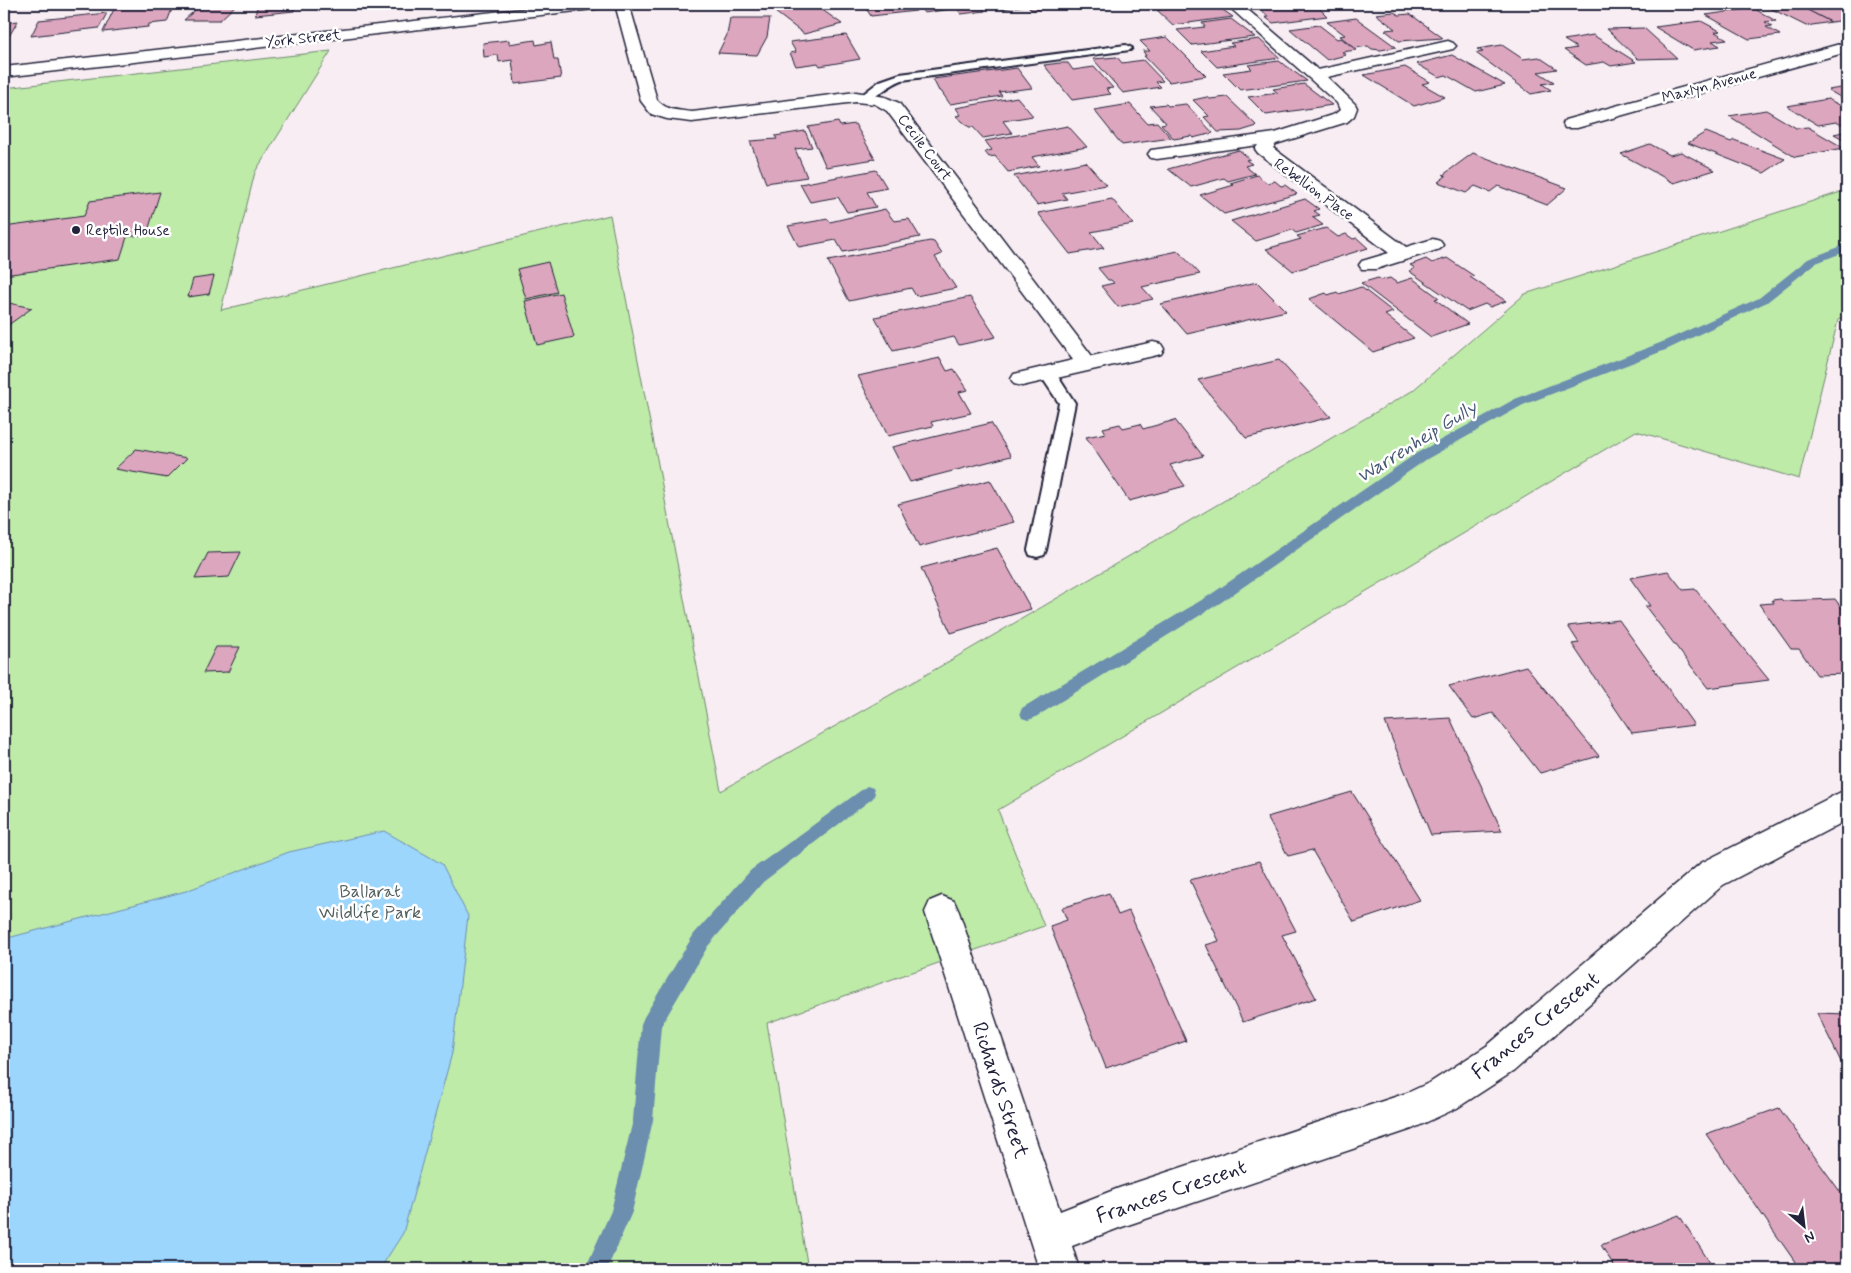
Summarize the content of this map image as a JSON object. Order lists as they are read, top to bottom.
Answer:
{
  "streets": {
    "street": [
      "York Street",
      "Maxlyn Avenue",
      "Cecile Court",
      "Rebellion Place",
      "Frances Crescent",
      "Richards Street"
    ]
  },
  "crossings": [
    ["Frances Crescent", "Richards Street"]
  ],
  "water": ["Warrenheip Gully"],
  "parks": ["Ballarat Wildlife Park"],
  "places": ["Reptile House"],
  "north": "bottom right"
}
